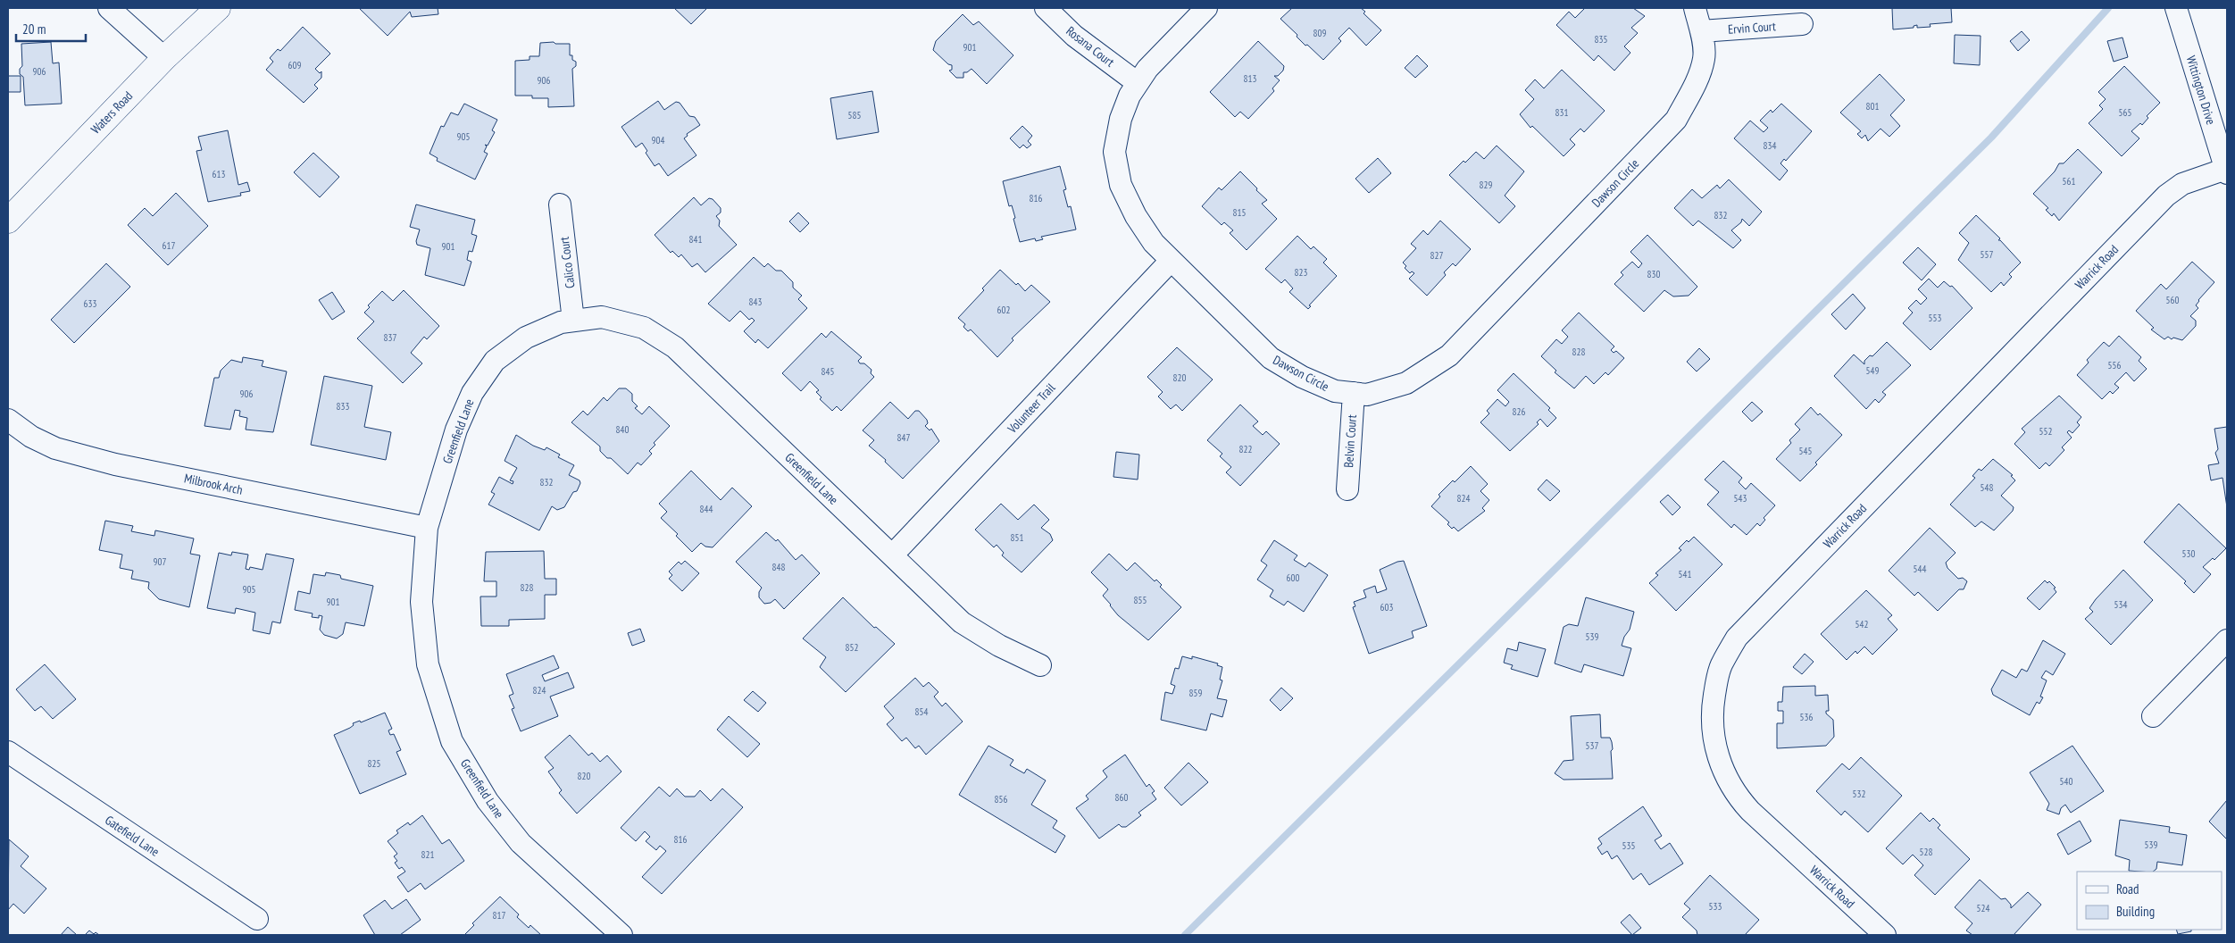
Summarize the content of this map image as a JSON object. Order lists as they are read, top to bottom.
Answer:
{
  "streets": {
    "street": [
      "Ervin Court",
      "Rosana Court",
      "Wittington Drive",
      "Waters Road",
      "Dawson Circle",
      "Calico Court",
      "Warrick Road",
      "Volunteer Trail",
      "Greenfield Lane",
      "Belvin Court",
      "Milbrook Arch",
      "Gatefield Lane"
    ]
  },
  "crossings": [
    ["Ervin Court", "Dawson Circle"],
    ["Rosana Court", "Dawson Circle"],
    ["Wittington Drive", "Warrick Road"],
    ["Dawson Circle", "Volunteer Trail"],
    ["Dawson Circle", "Belvin Court"],
    ["Calico Court", "Greenfield Lane"],
    ["Volunteer Trail", "Greenfield Lane"],
    ["Greenfield Lane", "Milbrook Arch"]
  ],
  "house_numbers": [
    "809",
    "835",
    "901",
    "609",
    "906",
    "813",
    "906",
    "801",
    "831",
    "565",
    "585",
    "905",
    "904",
    "834",
    "613",
    "561",
    "829",
    "816",
    "815",
    "832",
    "841",
    "617",
    "901",
    "557",
    "827",
    "823",
    "830",
    "560",
    "843",
    "633",
    "602",
    "553",
    "837",
    "828",
    "556",
    "549",
    "845",
    "820",
    "906",
    "833",
    "826",
    "840",
    "552",
    "847",
    "822",
    "545",
    "832",
    "548",
    "824",
    "543",
    "844",
    "851",
    "530",
    "907",
    "848",
    "544",
    "541",
    "600",
    "828",
    "905",
    "855",
    "901",
    "534",
    "603",
    "542",
    "539",
    "852",
    "824",
    "859",
    "854",
    "536",
    "537",
    "825",
    "820",
    "540",
    "532",
    "860",
    "856",
    "816",
    "539",
    "535",
    "528",
    "821",
    "533",
    "524",
    "817"
  ],
  "legend": ["Road", "Building"],
  "scale_bar": "20 m"
}
